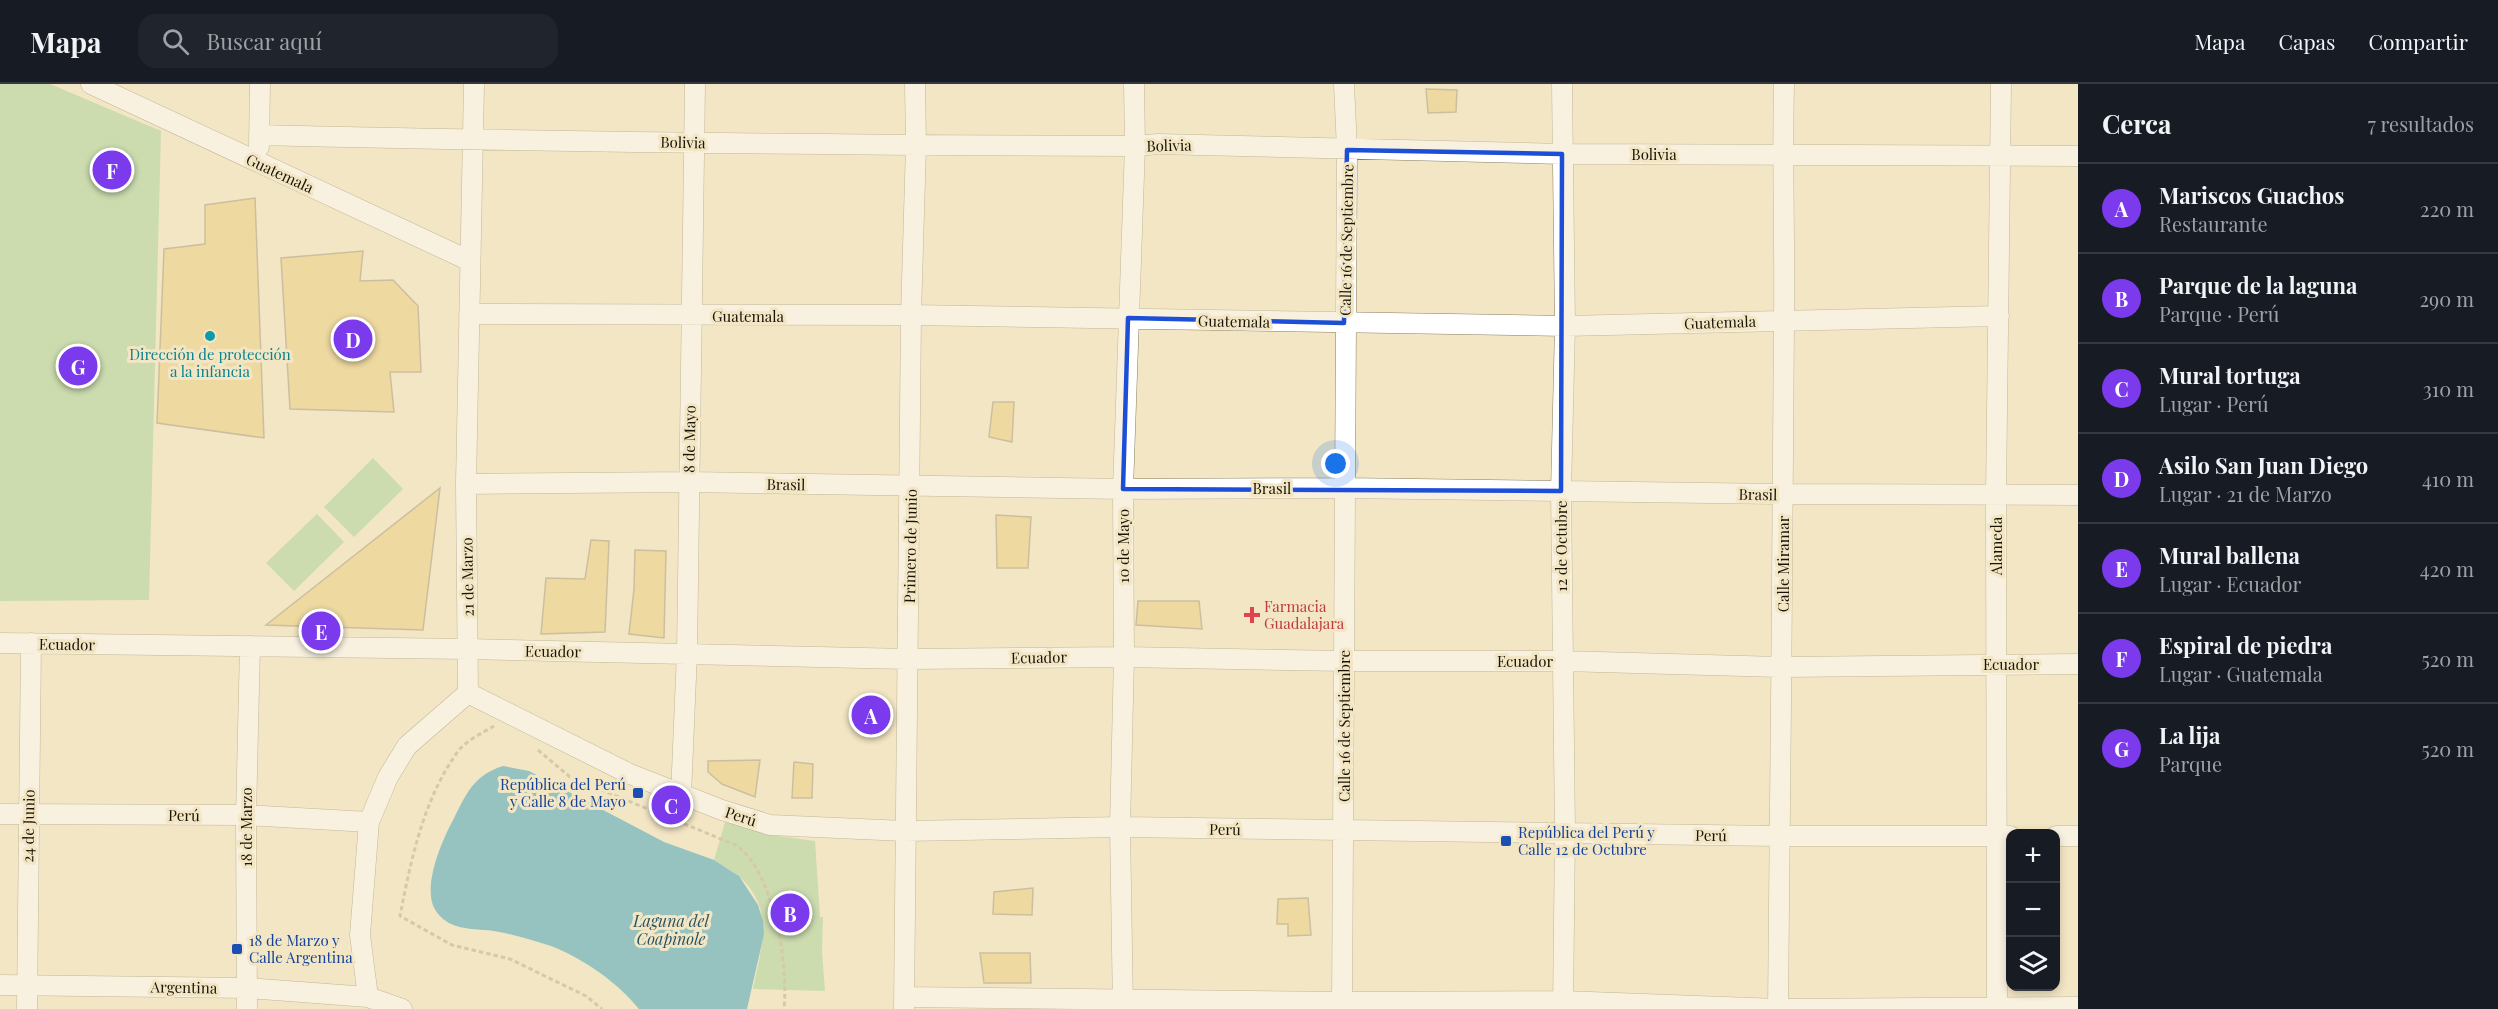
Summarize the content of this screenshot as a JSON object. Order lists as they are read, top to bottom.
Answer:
{
  "streets": {
    "street": [
      "Bolivia",
      "Guatemala",
      "Calle 16 de Septiembre",
      "8 de Mayo",
      "Brasil",
      "Primero de Junio",
      "10 de Mayo",
      "12 de Octubre",
      "Alameda",
      "Calle Miramar",
      "21 de Marzo",
      "Ecuador",
      "Perú",
      "24 de Junio",
      "18 de Marzo",
      "Argentina"
    ]
  },
  "crossings": [
    ["Bolivia", "Calle 16 de Septiembre"],
    ["Bolivia", "8 de Mayo"],
    ["Bolivia", "Primero de Junio"],
    ["Bolivia", "10 de Mayo"],
    ["Bolivia", "12 de Octubre"],
    ["Bolivia", "Alameda"],
    ["Bolivia", "Calle Miramar"],
    ["Bolivia", "21 de Marzo"],
    ["Guatemala", "Calle 16 de Septiembre"],
    ["Guatemala", "8 de Mayo"],
    ["Guatemala", "Primero de Junio"],
    ["Guatemala", "10 de Mayo"],
    ["Guatemala", "12 de Octubre"],
    ["Guatemala", "Alameda"],
    ["Guatemala", "Calle Miramar"],
    ["Guatemala", "21 de Marzo"],
    ["Calle 16 de Septiembre", "Brasil"],
    ["Calle 16 de Septiembre", "Ecuador"],
    ["Calle 16 de Septiembre", "Perú"],
    ["8 de Mayo", "Brasil"],
    ["8 de Mayo", "Ecuador"],
    ["8 de Mayo", "Perú"],
    ["Brasil", "Primero de Junio"],
    ["Brasil", "10 de Mayo"],
    ["Brasil", "12 de Octubre"],
    ["Brasil", "Alameda"],
    ["Brasil", "Calle Miramar"],
    ["Brasil", "21 de Marzo"],
    ["Primero de Junio", "Ecuador"],
    ["Primero de Junio", "Perú"],
    ["10 de Mayo", "Ecuador"],
    ["10 de Mayo", "Perú"],
    ["12 de Octubre", "Ecuador"],
    ["12 de Octubre", "Perú"],
    ["Alameda", "Ecuador"],
    ["Alameda", "Perú"],
    ["Calle Miramar", "Ecuador"],
    ["Calle Miramar", "Perú"],
    ["21 de Marzo", "Ecuador"],
    ["21 de Marzo", "Perú"],
    ["Ecuador", "24 de Junio"],
    ["Ecuador", "18 de Marzo"],
    ["Perú", "24 de Junio"],
    ["Perú", "18 de Marzo"],
    ["24 de Junio", "Argentina"],
    ["18 de Marzo", "Argentina"]
  ],
  "water": ["Laguna del Coapinole"],
  "places": {
    "other": ["Dirección de protección a la infancia"],
    "health": ["Farmacia Guadalajara"],
    "transit": ["República del Perú y Calle 8 de Mayo", "República del Perú y Calle 12 de Octubre", "18 de Marzo y Calle Argentina"]
  },
  "page": {
    "header": "Mapa",
    "search": "Buscar aquí",
    "nav": ["Mapa", "Capas", "Compartir"],
    "heading": ["Cerca", "7 resultados"],
    "pins": [
      "F",
      "D",
      "G",
      "E",
      "A",
      "C",
      "B"
    ],
    "list": [
      {
        "mark": "A",
        "name": "Mariscos Guachos",
        "note": "Restaurante",
        "value": "220 m"
      },
      {
        "mark": "B",
        "name": "Parque de la laguna",
        "note": "Parque · Perú",
        "value": "290 m"
      },
      {
        "mark": "C",
        "name": "Mural tortuga",
        "note": "Lugar · Perú",
        "value": "310 m"
      },
      {
        "mark": "D",
        "name": "Asilo San Juan Diego",
        "note": "Lugar · 21 de Marzo",
        "value": "410 m"
      },
      {
        "mark": "E",
        "name": "Mural ballena",
        "note": "Lugar · Ecuador",
        "value": "420 m"
      },
      {
        "mark": "F",
        "name": "Espiral de piedra",
        "note": "Lugar · Guatemala",
        "value": "520 m"
      },
      {
        "mark": "G",
        "name": "La lija",
        "note": "Parque",
        "value": "520 m"
      }
    ],
    "map_buttons": ["+", "−"]
  }
}
